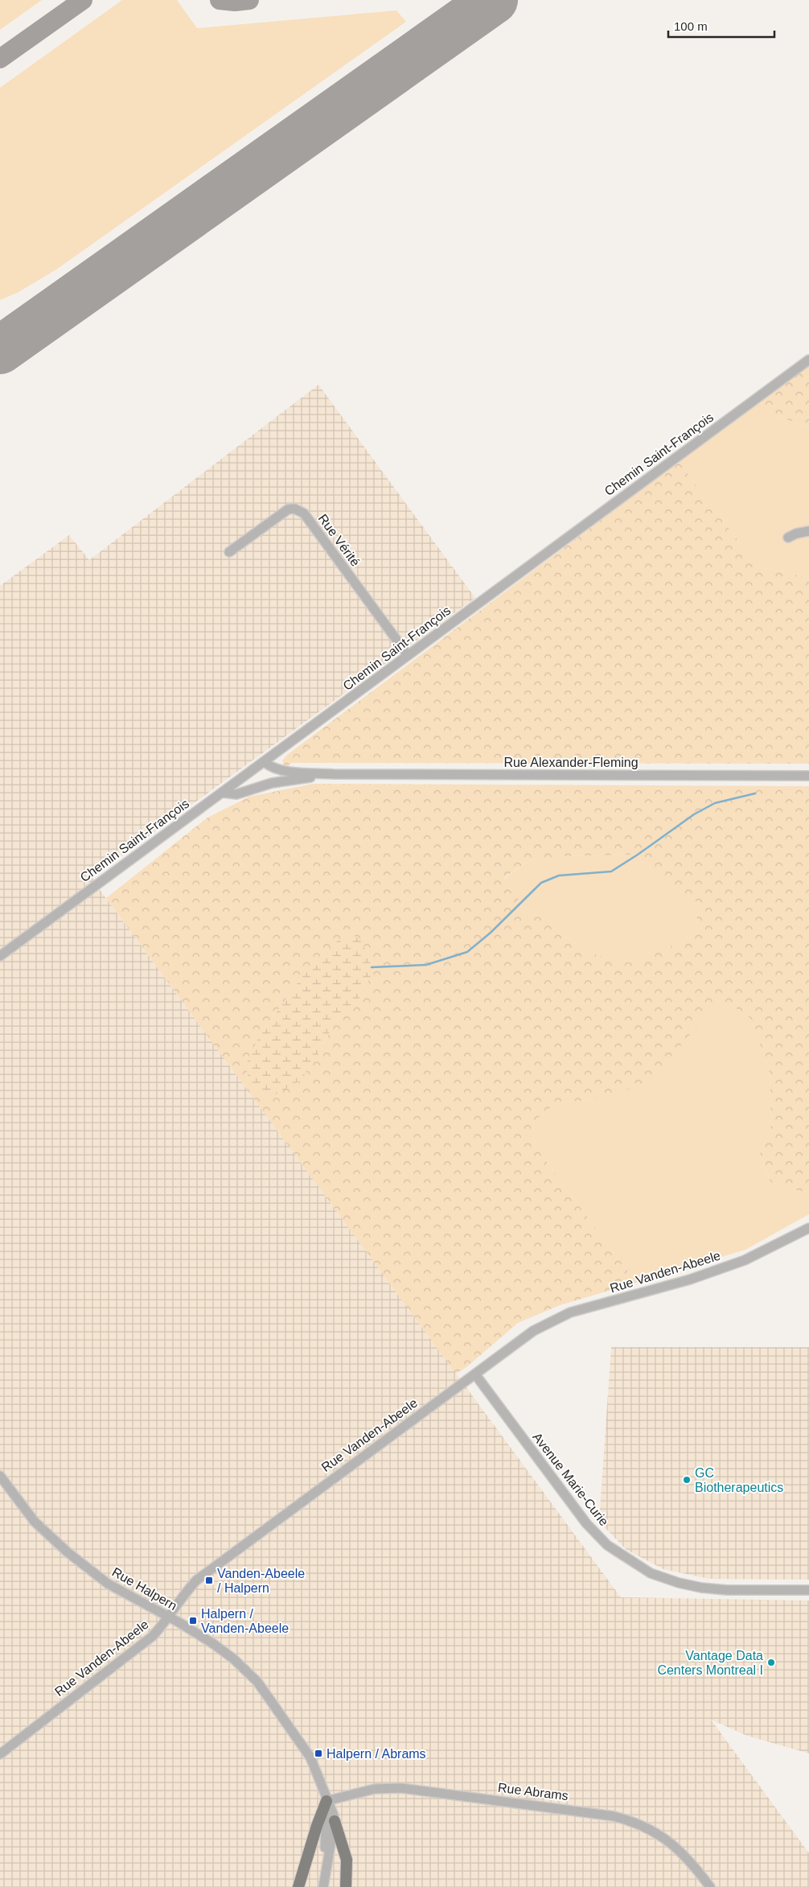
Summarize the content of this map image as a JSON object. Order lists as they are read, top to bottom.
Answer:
{
  "streets": {
    "street": [
      "Chemin Saint-François",
      "Rue Vérité",
      "Rue Alexander-Fleming",
      "Rue Vanden-Abeele",
      "Avenue Marie-Curie",
      "Rue Halpern",
      "Rue Abrams"
    ]
  },
  "crossings": [
    ["Chemin Saint-François", "Rue Vérité"],
    ["Chemin Saint-François", "Rue Alexander-Fleming"],
    ["Rue Vanden-Abeele", "Avenue Marie-Curie"],
    ["Rue Vanden-Abeele", "Rue Halpern"],
    ["Rue Halpern", "Rue Abrams"]
  ],
  "places": {
    "other": ["GC Biotherapeutics", "Vantage Data Centers Montreal I"],
    "transit": ["Vanden-Abeele / Halpern", "Halpern / Vanden-Abeele", "Halpern / Abrams"]
  },
  "scale_bar": "100 m"
}
